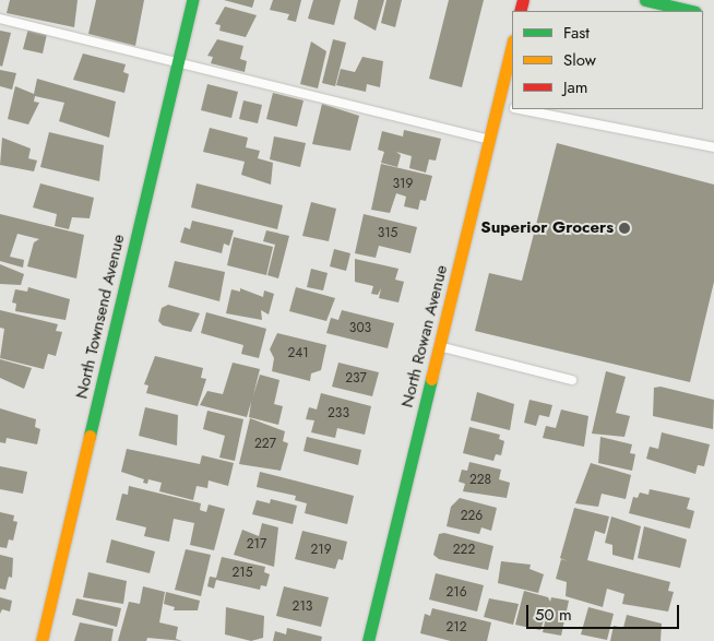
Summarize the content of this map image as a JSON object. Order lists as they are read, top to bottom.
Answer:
{
  "streets": {
    "street": ["North Townsend Avenue", "North Rowan Avenue"]
  },
  "places": ["Superior Grocers"],
  "house_numbers": [
    "319",
    "315",
    "303",
    "241",
    "237",
    "233",
    "227",
    "228",
    "226",
    "217",
    "219",
    "222",
    "215",
    "216",
    "213",
    "212"
  ],
  "legend": ["Fast", "Slow", "Jam"],
  "scale_bar": "50 m"
}
